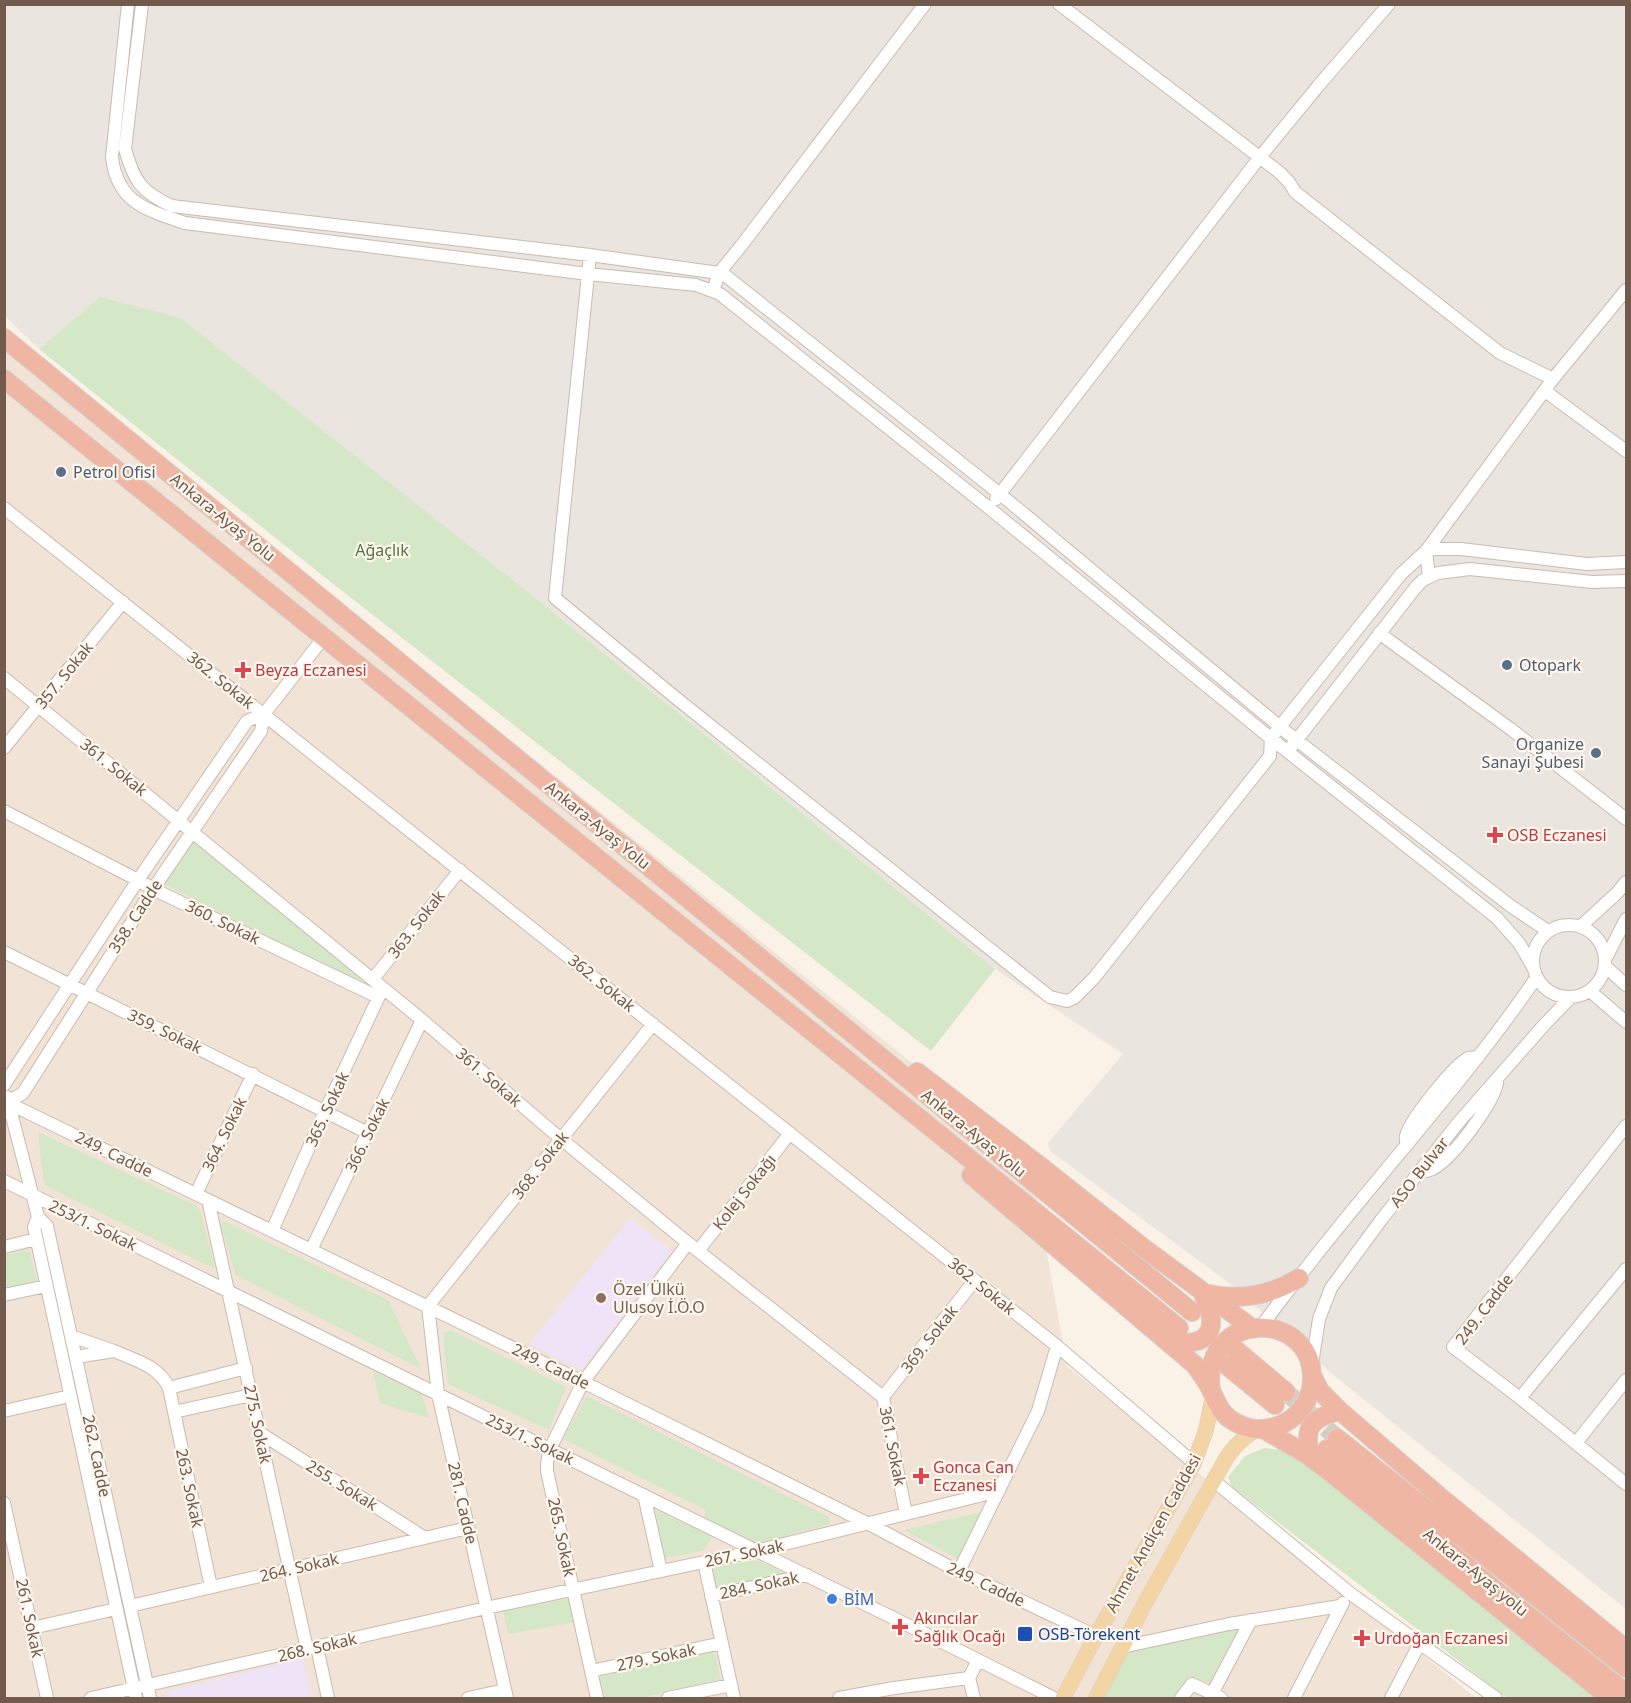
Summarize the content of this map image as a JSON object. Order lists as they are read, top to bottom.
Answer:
{
  "streets": {
    "highway": ["Ankara-Ayaş Yolu", "Ankara-Ayaş yolu"],
    "main road": ["Ahmet Andiçen Caddesi"],
    "street": [
      "357. Sokak",
      "362. Sokak",
      "361. Sokak",
      "358. Cadde",
      "360. Sokak",
      "363. Sokak",
      "359. Sokak",
      "365. Sokak",
      "364. Sokak",
      "366. Sokak",
      "249. Cadde",
      "368. Sokak",
      "ASO Bulvar",
      "Kolej Sokağı",
      "253/1. Sokak",
      "369. Sokak",
      "275. Sokak",
      "262. Cadde",
      "255. Sokak",
      "263. Sokak",
      "281. Cadde",
      "265. Sokak",
      "267. Sokak",
      "264. Sokak",
      "284. Sokak",
      "261. Sokak",
      "268. Sokak",
      "279. Sokak"
    ]
  },
  "crossings": [
    ["Ankara-Ayaş Yolu", "358. Cadde"],
    ["Ankara-Ayaş Yolu", "ASO Bulvar"],
    ["Ankara-Ayaş Yolu", "Ahmet Andiçen Caddesi"],
    ["357. Sokak", "362. Sokak"],
    ["357. Sokak", "361. Sokak"],
    ["362. Sokak", "358. Cadde"],
    ["362. Sokak", "363. Sokak"],
    ["362. Sokak", "368. Sokak"],
    ["362. Sokak", "Kolej Sokağı"],
    ["362. Sokak", "369. Sokak"],
    ["362. Sokak", "Ahmet Andiçen Caddesi"],
    ["361. Sokak", "358. Cadde"],
    ["361. Sokak", "360. Sokak"],
    ["361. Sokak", "363. Sokak"],
    ["361. Sokak", "365. Sokak"],
    ["361. Sokak", "366. Sokak"],
    ["361. Sokak", "368. Sokak"],
    ["361. Sokak", "Kolej Sokağı"],
    ["361. Sokak", "369. Sokak"],
    ["361. Sokak", "267. Sokak"],
    ["358. Cadde", "360. Sokak"],
    ["358. Cadde", "359. Sokak"],
    ["358. Cadde", "249. Cadde"],
    ["358. Cadde", "262. Cadde"],
    ["360. Sokak", "365. Sokak"],
    ["359. Sokak", "365. Sokak"],
    ["359. Sokak", "364. Sokak"],
    ["359. Sokak", "366. Sokak"],
    ["365. Sokak", "249. Cadde"],
    ["364. Sokak", "249. Cadde"],
    ["366. Sokak", "249. Cadde"],
    ["249. Cadde", "368. Sokak"],
    ["249. Cadde", "Kolej Sokağı"],
    ["249. Cadde", "275. Sokak"],
    ["249. Cadde", "262. Cadde"],
    ["249. Cadde", "281. Cadde"],
    ["249. Cadde", "Ahmet Andiçen Caddesi"],
    ["249. Cadde", "265. Sokak"],
    ["249. Cadde", "267. Sokak"],
    ["368. Sokak", "281. Cadde"],
    ["ASO Bulvar", "Ahmet Andiçen Caddesi"],
    ["Kolej Sokağı", "265. Sokak"],
    ["253/1. Sokak", "275. Sokak"],
    ["253/1. Sokak", "262. Cadde"],
    ["253/1. Sokak", "281. Cadde"],
    ["253/1. Sokak", "265. Sokak"],
    ["253/1. Sokak", "267. Sokak"],
    ["253/1. Sokak", "284. Sokak"],
    ["275. Sokak", "255. Sokak"],
    ["275. Sokak", "264. Sokak"],
    ["275. Sokak", "268. Sokak"],
    ["262. Cadde", "264. Sokak"],
    ["262. Cadde", "268. Sokak"],
    ["255. Sokak", "264. Sokak"],
    ["263. Sokak", "264. Sokak"],
    ["281. Cadde", "267. Sokak"],
    ["281. Cadde", "264. Sokak"],
    ["281. Cadde", "268. Sokak"],
    ["265. Sokak", "267. Sokak"],
    ["265. Sokak", "279. Sokak"],
    ["267. Sokak", "284. Sokak"],
    ["267. Sokak", "268. Sokak"],
    ["284. Sokak", "279. Sokak"]
  ],
  "parks": ["Ağaçlık"],
  "places": {
    "other": [
      "Petrol Ofisi",
      "Otopark",
      "Organize Sanayi Şubesi",
      "Özel Ülkü Ulusoy İ.Ö.O",
      "BİM"
    ],
    "health": [
      "Beyza Eczanesi",
      "OSB Eczanesi",
      "Gonca Can Eczanesi",
      "Akıncılar Sağlık Ocağı",
      "Urdoğan Eczanesi"
    ],
    "transit": ["OSB-Törekent"]
  }
}
